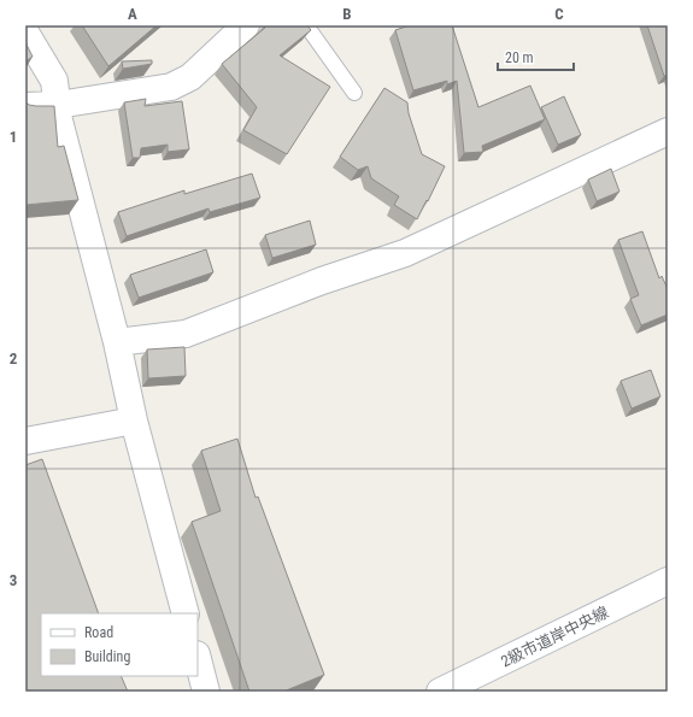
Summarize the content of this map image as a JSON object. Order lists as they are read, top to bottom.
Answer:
{
  "streets": {
    "street": ["2級市道岸中央線"]
  },
  "legend": ["Road", "Building"],
  "scale_bar": "20 m",
  "grid": {
    "columns": ["A", "B", "C"],
    "rows": ["1", "2", "3"]
  }
}
